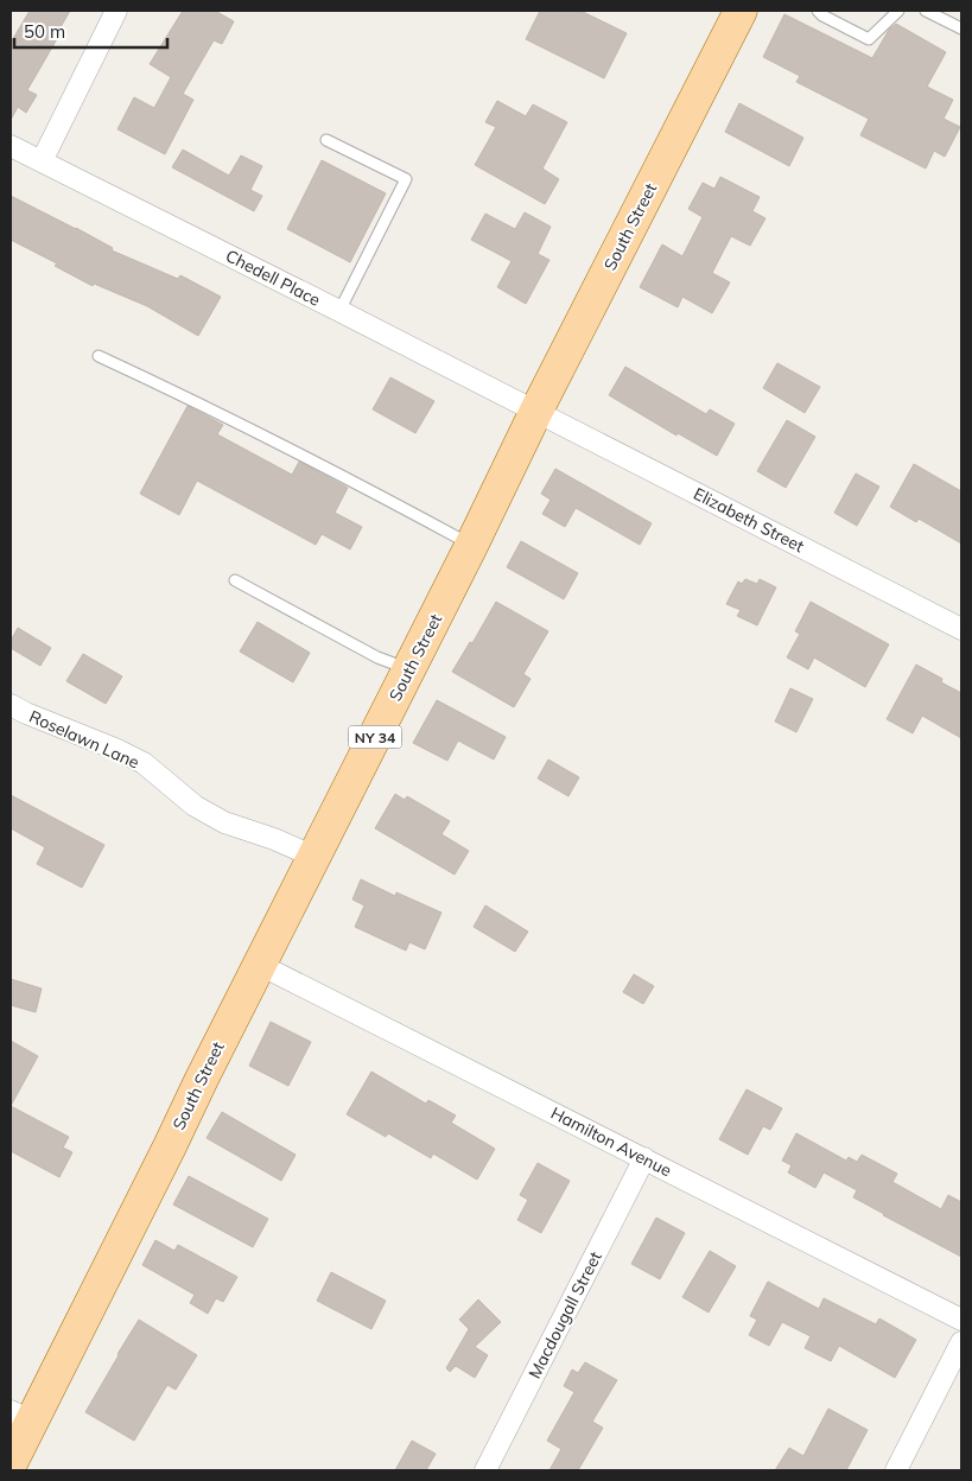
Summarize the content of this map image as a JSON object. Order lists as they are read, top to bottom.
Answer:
{
  "streets": {
    "main road": ["South Street", "NY 34"],
    "street": [
      "Chedell Place",
      "Elizabeth Street",
      "Roselawn Lane",
      "Hamilton Avenue",
      "Macdougall Street"
    ]
  },
  "crossings": [
    ["South Street", "Chedell Place"],
    ["South Street", "Elizabeth Street"],
    ["South Street", "Roselawn Lane"],
    ["South Street", "Hamilton Avenue"],
    ["Chedell Place", "Elizabeth Street"],
    ["Hamilton Avenue", "Macdougall Street"]
  ],
  "scale_bar": "50 m"
}
